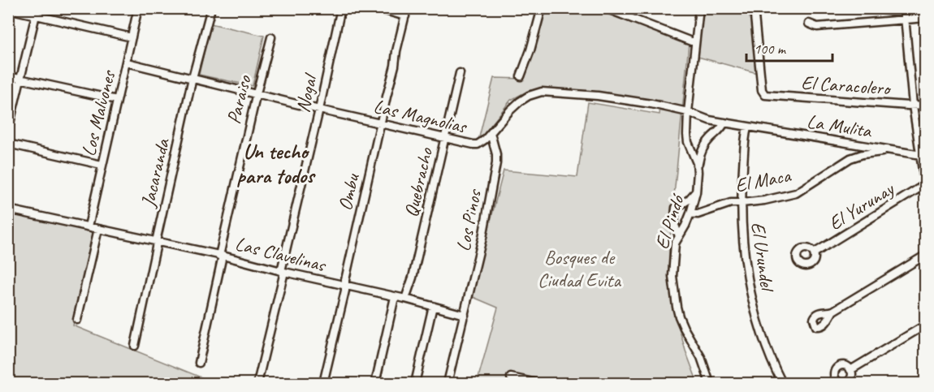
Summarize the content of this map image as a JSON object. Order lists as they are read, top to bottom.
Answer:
{
  "streets": {
    "street": [
      "El Caracolero",
      "Nogal",
      "Paraiso",
      "Los Malvones",
      "Las Magnolias",
      "La Mulita",
      "Jacaranda",
      "El Maca",
      "Quebracho",
      "Ombu",
      "El Yurunay",
      "Los Pinos",
      "El Pindó",
      "Las Clavelinas",
      "El Urundel"
    ]
  },
  "crossings": [
    ["Nogal", "Las Magnolias"],
    ["Nogal", "Las Clavelinas"],
    ["Paraiso", "Las Magnolias"],
    ["Paraiso", "Las Clavelinas"],
    ["Los Malvones", "Las Magnolias"],
    ["Los Malvones", "Las Clavelinas"],
    ["Las Magnolias", "La Mulita"],
    ["Las Magnolias", "Jacaranda"],
    ["Las Magnolias", "Quebracho"],
    ["Las Magnolias", "Ombu"],
    ["Las Magnolias", "Los Pinos"],
    ["Las Magnolias", "El Pindó"],
    ["Las Magnolias", "El Urundel"],
    ["La Mulita", "El Maca"],
    ["La Mulita", "El Urundel"],
    ["Jacaranda", "Las Clavelinas"],
    ["El Maca", "El Pindó"],
    ["El Maca", "El Urundel"],
    ["Quebracho", "Las Clavelinas"],
    ["Ombu", "Las Clavelinas"],
    ["Los Pinos", "Las Clavelinas"]
  ],
  "districts": ["Un techo para todos"],
  "parks": ["Bosques de Ciudad Evita"],
  "scale_bar": "100 m"
}
